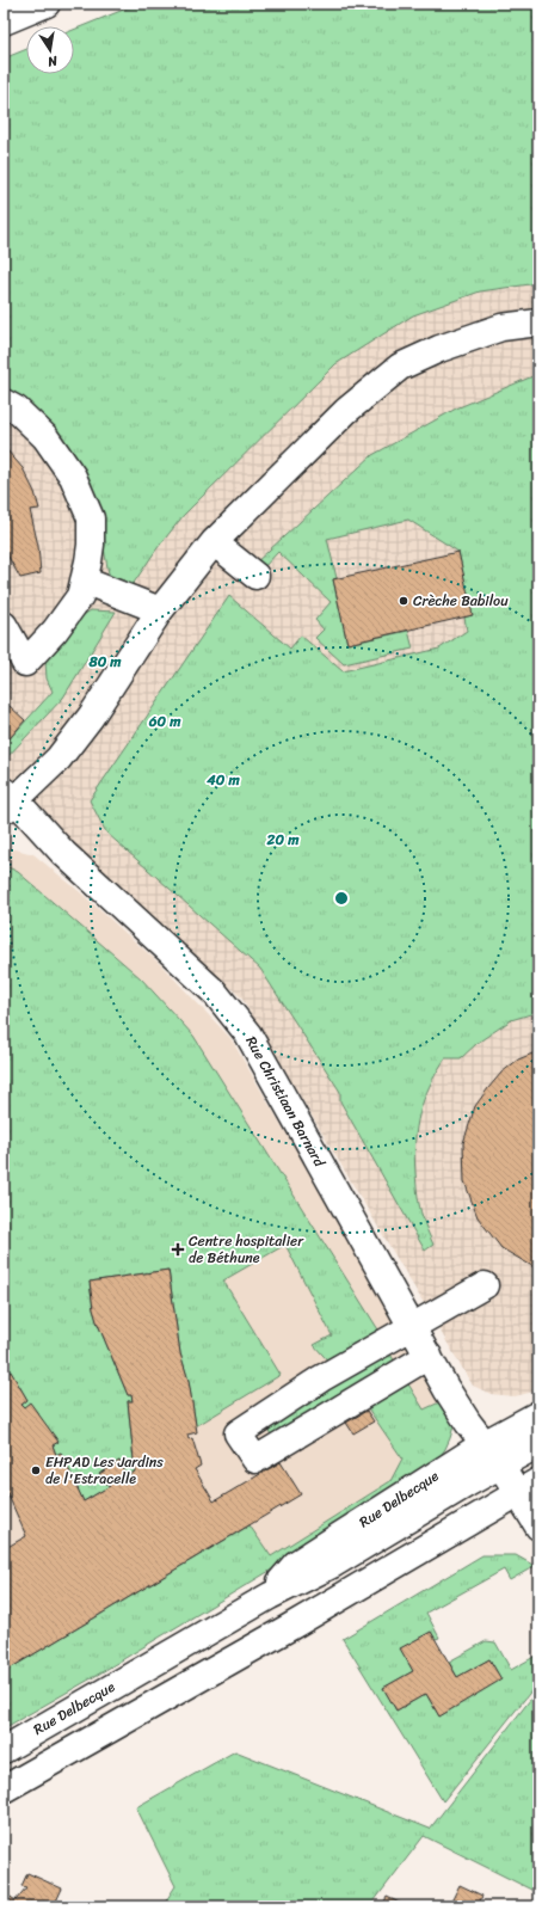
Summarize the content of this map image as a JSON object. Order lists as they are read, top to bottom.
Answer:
{
  "streets": {
    "main road": ["Rue Christiaan Barnard", "Rue Delbecque"]
  },
  "crossings": [
    ["Rue Christiaan Barnard", "Rue Delbecque"]
  ],
  "places": {
    "other": ["Crèche Babilou", "EHPAD Les Jardins de l'Estracelle"],
    "health": ["Centre hospitalier de Béthune"]
  },
  "north": "bottom",
  "rings": [
    "80 m",
    "60 m",
    "40 m",
    "20 m"
  ]
}
